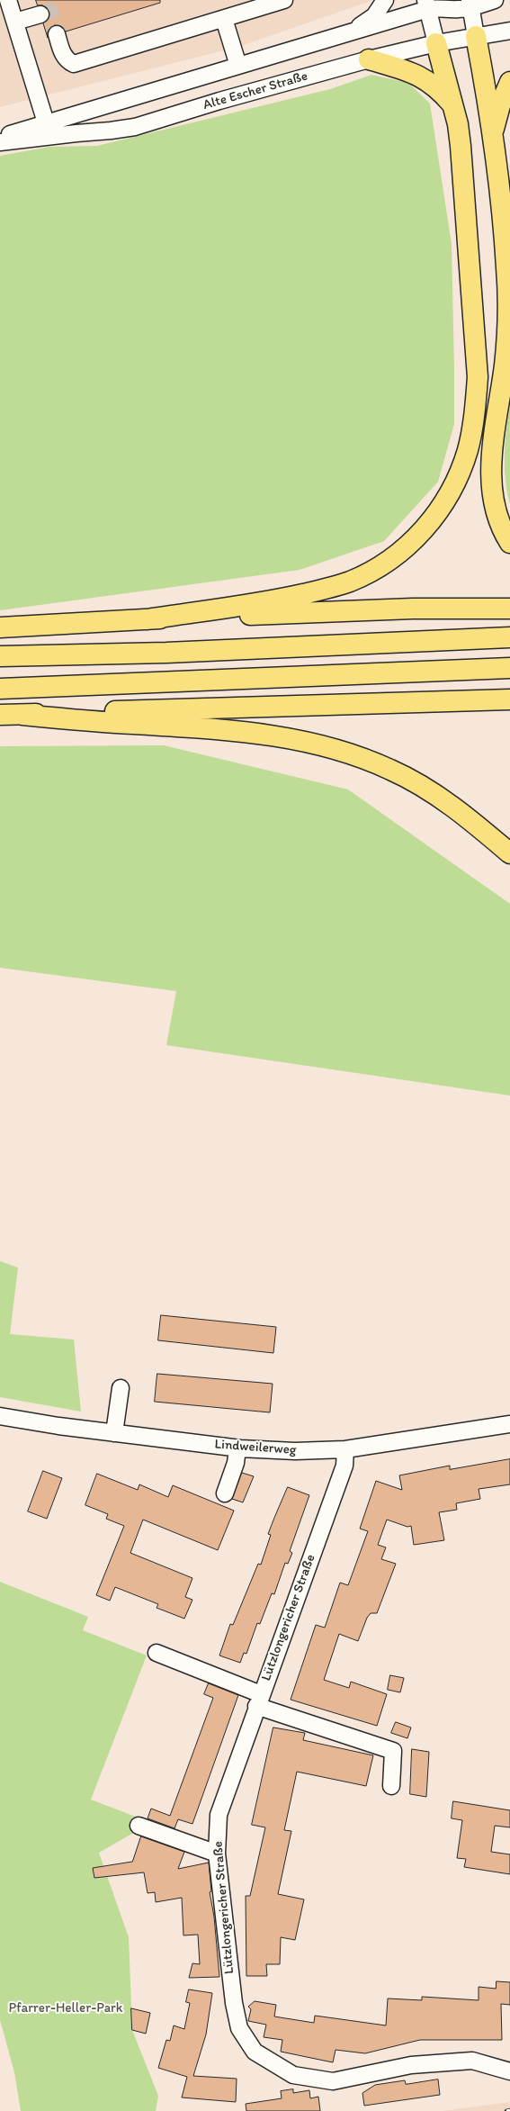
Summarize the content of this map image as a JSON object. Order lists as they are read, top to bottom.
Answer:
{
  "streets": {
    "street": ["Alte Escher Straße", "Lindweilerweg", "Lützlongericher Straße"]
  },
  "crossings": [
    ["Lindweilerweg", "Lützlongericher Straße"]
  ],
  "parks": ["Pfarrer-Heller-Park"]
}
